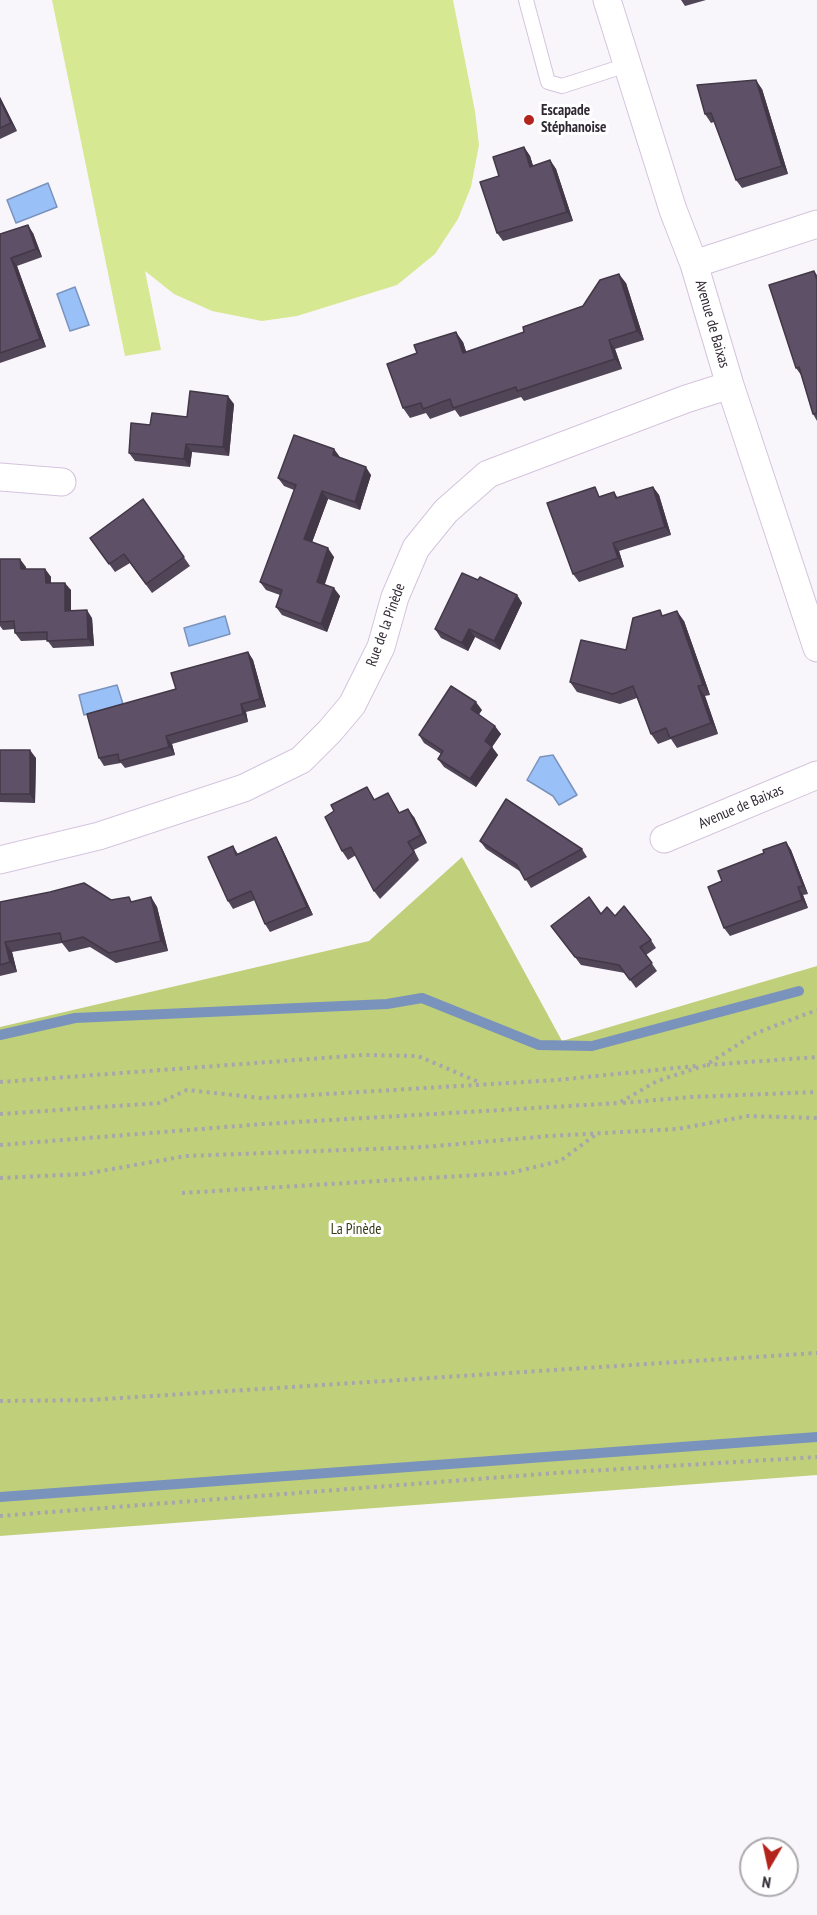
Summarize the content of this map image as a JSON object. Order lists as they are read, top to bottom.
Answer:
{
  "streets": {
    "street": ["Avenue de Baixas", "Rue de la Pinède"]
  },
  "crossings": [
    ["Avenue de Baixas", "Rue de la Pinède"]
  ],
  "parks": ["La Pinède"],
  "places": ["Escapade Stéphanoise"],
  "north": "bottom"
}
